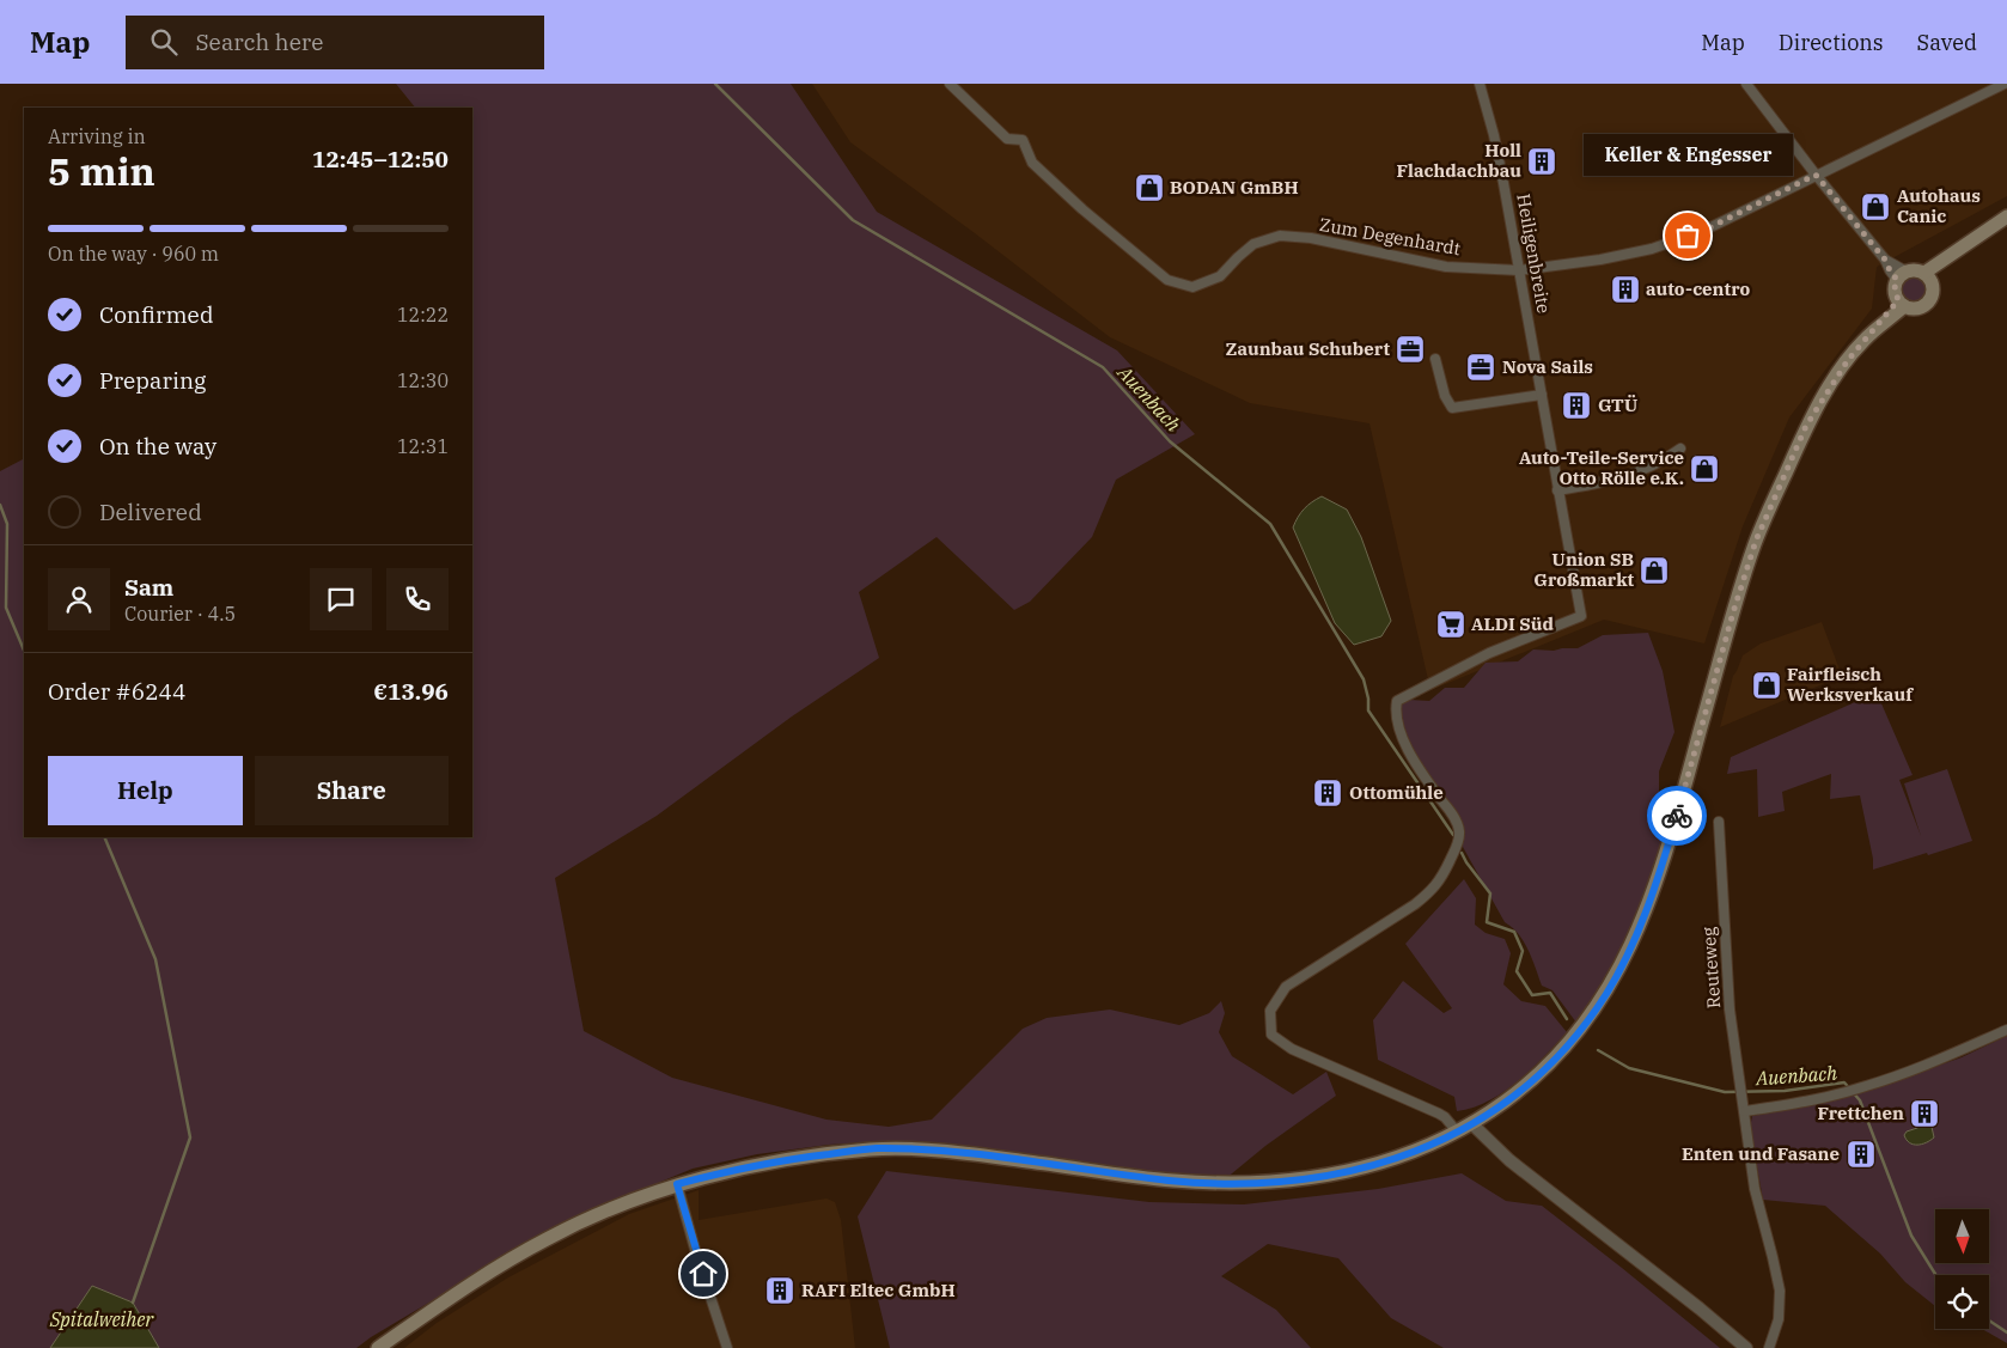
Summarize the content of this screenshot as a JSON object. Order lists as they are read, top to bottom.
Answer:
{
  "streets": {
    "street": ["Zum Degenhardt", "Heiligenbreite", "Reuteweg"]
  },
  "crossings": [
    ["Zum Degenhardt", "Heiligenbreite"]
  ],
  "water": ["Auenbach", "Spitalweiher"],
  "places": {
    "building": [
      "Holl Flachdachbau",
      "auto-centro",
      "GTÜ",
      "Ottomühle",
      "Frettchen",
      "Enten und Fasane",
      "RAFI Eltec GmbH"
    ],
    "shop": [
      "BODAN GmBH",
      "Autohaus Canic",
      "Auto-Teile-Service Otto Rölle e.K.",
      "Union SB Großmarkt",
      "Fairfleisch Werksverkauf"
    ],
    "other": ["Keller & Engesser"],
    "office": ["Zaunbau Schubert", "Nova Sails"],
    "supermarket": ["ALDI Süd"]
  },
  "north": "bottom",
  "page": {
    "header": "Map",
    "search": "Search here",
    "nav": ["Map", "Directions", "Saved"],
    "heading": ["5 min", "Arriving in", "12:45–12:50"],
    "panel": [
      "Sam",
      "Courier · 4.5",
      "Order #6244",
      "€13.96"
    ],
    "bubble": "Keller & Engesser",
    "bar": "On the way · 960 m",
    "list": [
      ["Confirmed", "12:22"],
      ["Preparing", "12:30"],
      ["On the way", "12:31"],
      "Delivered"
    ],
    "buttons": ["Help", "Share"]
  }
}
